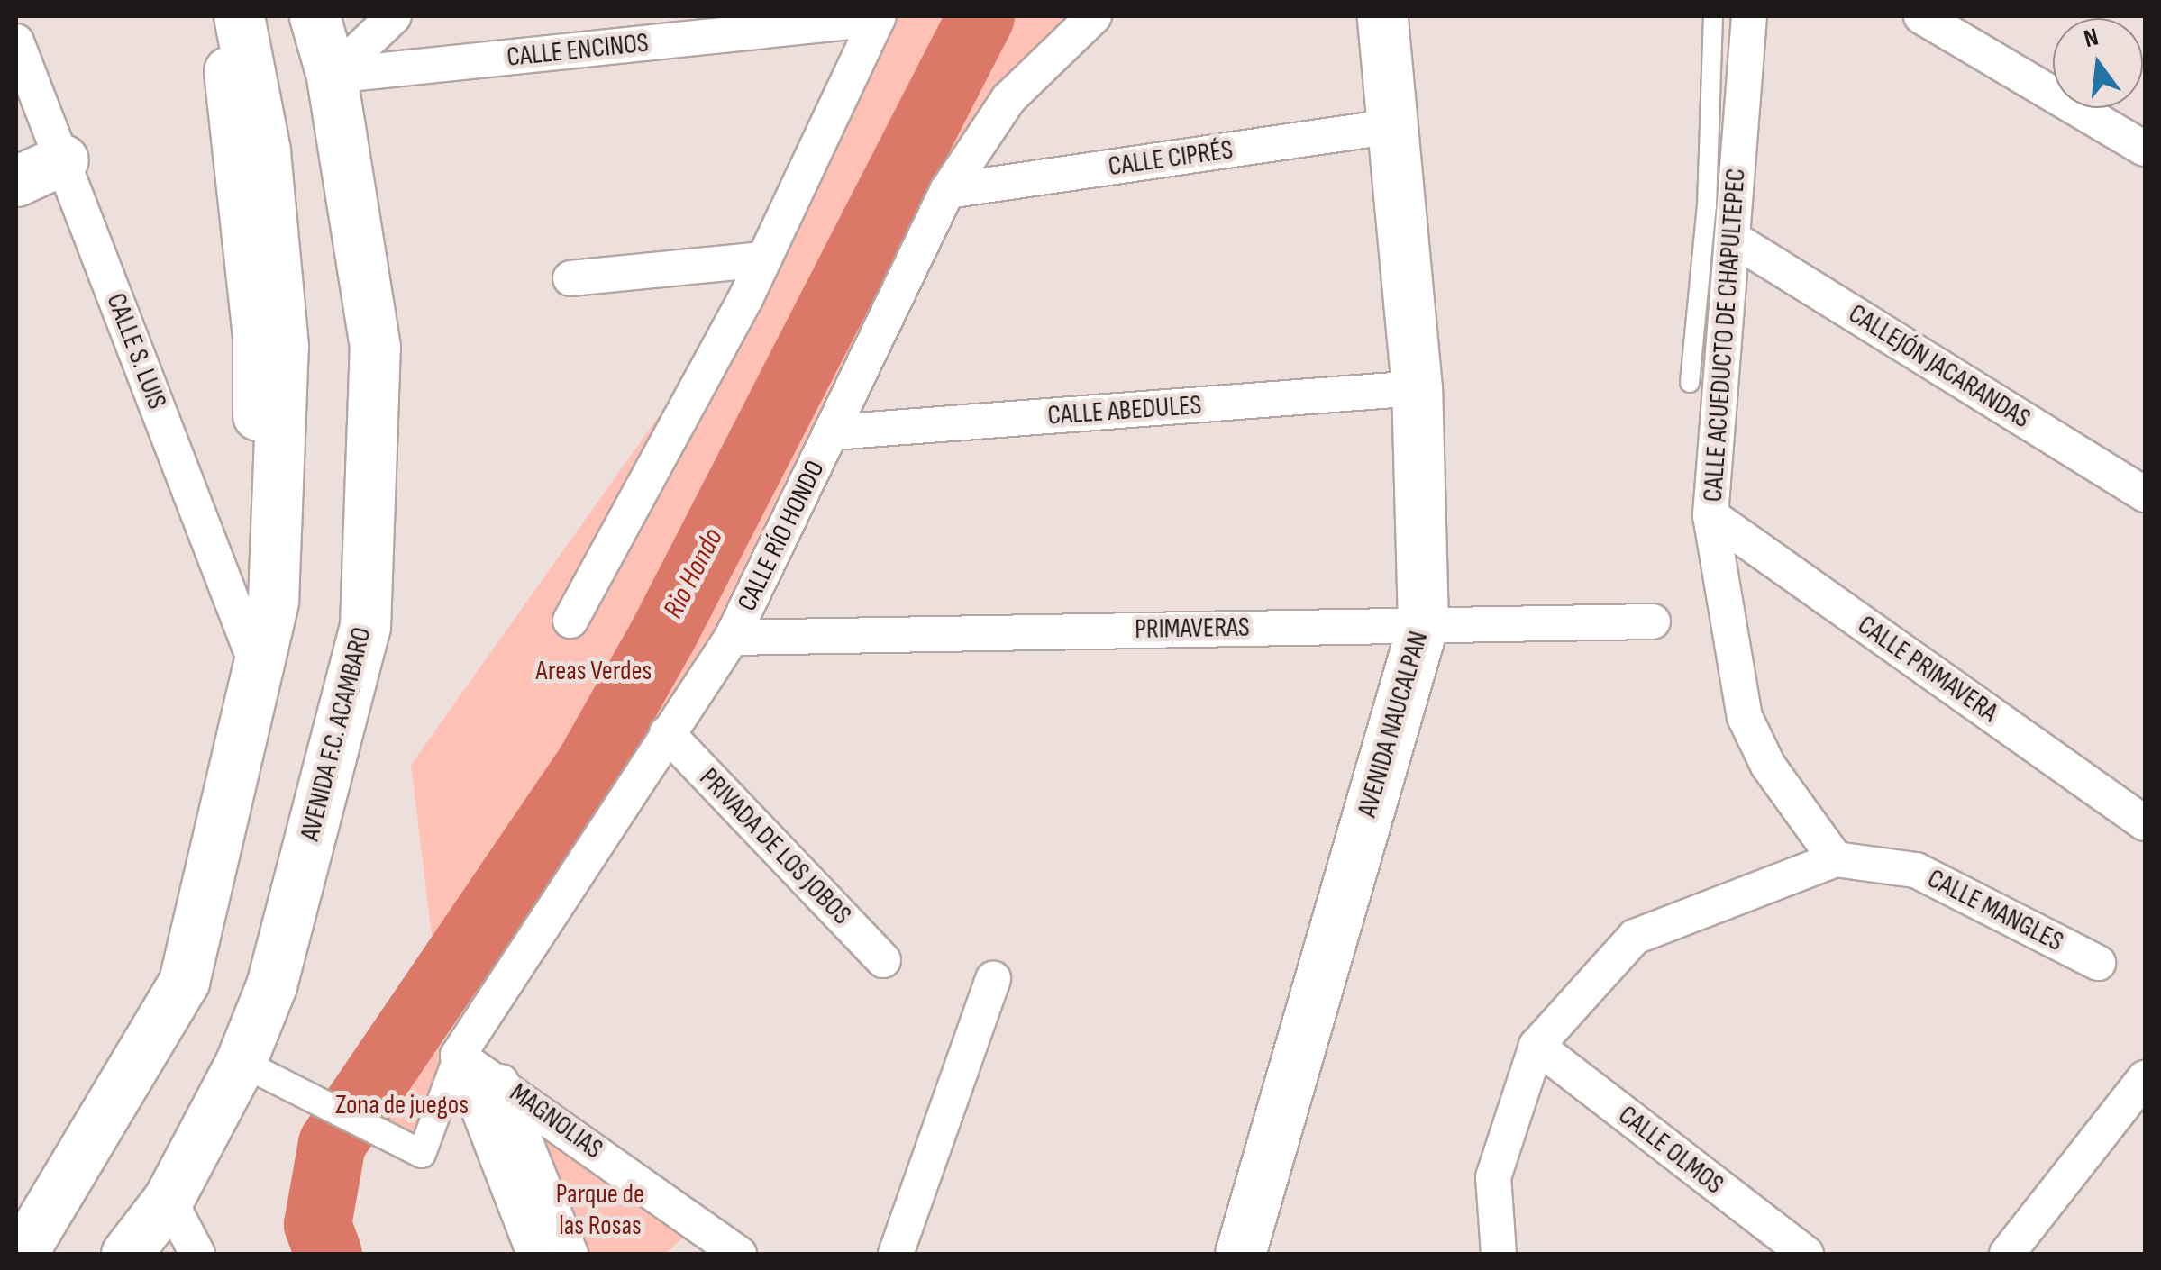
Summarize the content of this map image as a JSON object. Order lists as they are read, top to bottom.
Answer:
{
  "streets": {
    "main road": ["AVENIDA NAUCALPAN", "AVENIDA F.C. ACAMBARO"],
    "street": [
      "CALLE ENCINOS",
      "CALLE CIPRÉS",
      "CALLE ACUEDUCTO DE CHAPULTEPEC",
      "CALLE S. LUIS",
      "CALLEJÓN JACARANDAS",
      "CALLE ABEDULES",
      "CALLE RÍO HONDO",
      "PRIMAVERAS",
      "CALLE PRIMAVERA",
      "PRIVADA DE LOS JOBOS",
      "CALLE MANGLES",
      "MAGNOLIAS",
      "CALLE OLMOS"
    ]
  },
  "crossings": [
    ["CALLE ENCINOS", "AVENIDA F.C. ACAMBARO"],
    ["CALLE CIPRÉS", "CALLE RÍO HONDO"],
    ["CALLE CIPRÉS", "AVENIDA NAUCALPAN"],
    ["CALLE ACUEDUCTO DE CHAPULTEPEC", "CALLEJÓN JACARANDAS"],
    ["CALLE ACUEDUCTO DE CHAPULTEPEC", "CALLE PRIMAVERA"],
    ["CALLE ACUEDUCTO DE CHAPULTEPEC", "CALLE MANGLES"],
    ["CALLE ABEDULES", "CALLE RÍO HONDO"],
    ["CALLE ABEDULES", "AVENIDA NAUCALPAN"],
    ["CALLE RÍO HONDO", "PRIMAVERAS"],
    ["CALLE RÍO HONDO", "PRIVADA DE LOS JOBOS"],
    ["CALLE RÍO HONDO", "MAGNOLIAS"],
    ["PRIMAVERAS", "AVENIDA NAUCALPAN"]
  ],
  "water": ["Rio Hondo"],
  "parks": ["Areas Verdes", "Zona de juegos", "Parque de las Rosas"],
  "north": "top"
}
